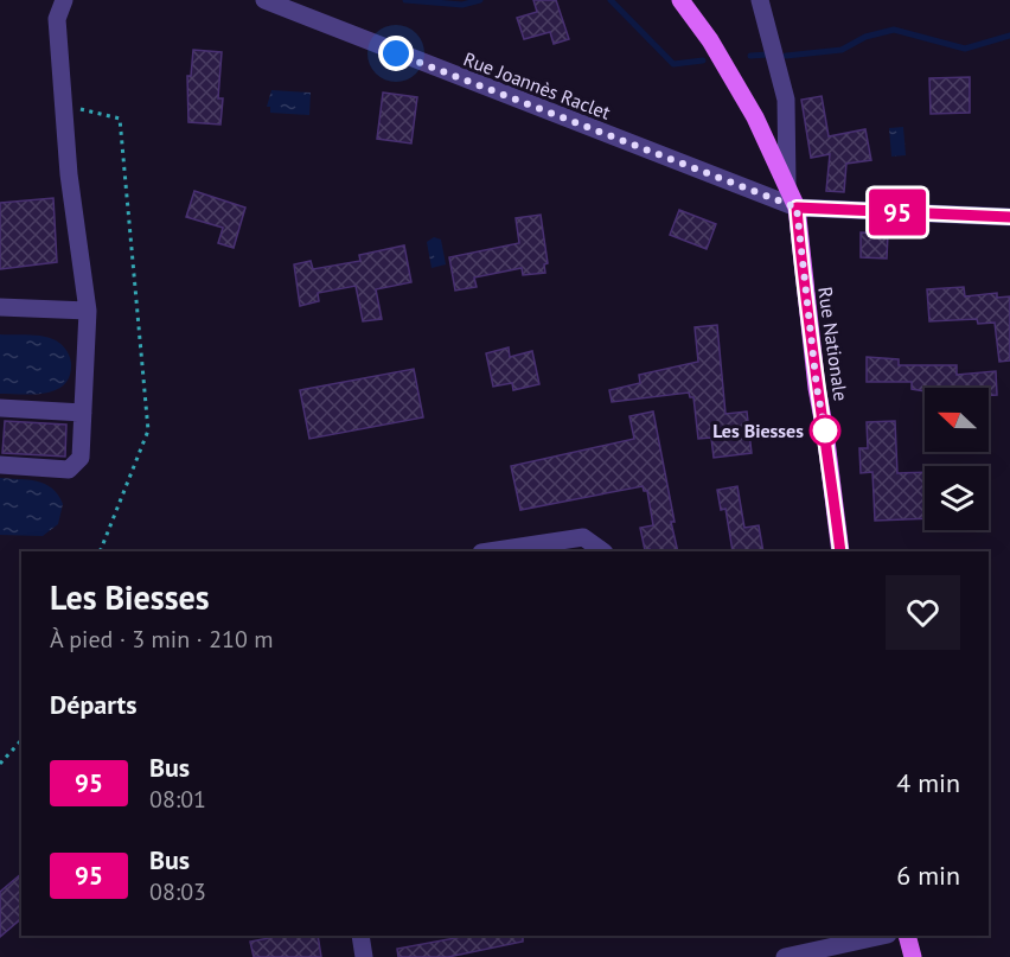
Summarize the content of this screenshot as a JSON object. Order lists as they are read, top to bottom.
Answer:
{
  "streets": {
    "main road": ["Rue Nationale"],
    "street": ["Rue Joannès Raclet"]
  },
  "crossings": [
    ["Rue Joannès Raclet", "Rue Nationale"]
  ],
  "places": ["Les Biesses"],
  "lines": ["bus line 95"],
  "north": "left",
  "page": {
    "on_map": "95",
    "heading": [
      ["Les Biesses", "À pied · 3 min · 210 m"],
      "Départs"
    ],
    "list": [
      {
        "mark": "95",
        "name": "Bus",
        "note": "08:01",
        "value": "4 min"
      },
      {
        "mark": "95",
        "name": "Bus",
        "note": "08:03",
        "value": "6 min"
      }
    ]
  }
}
